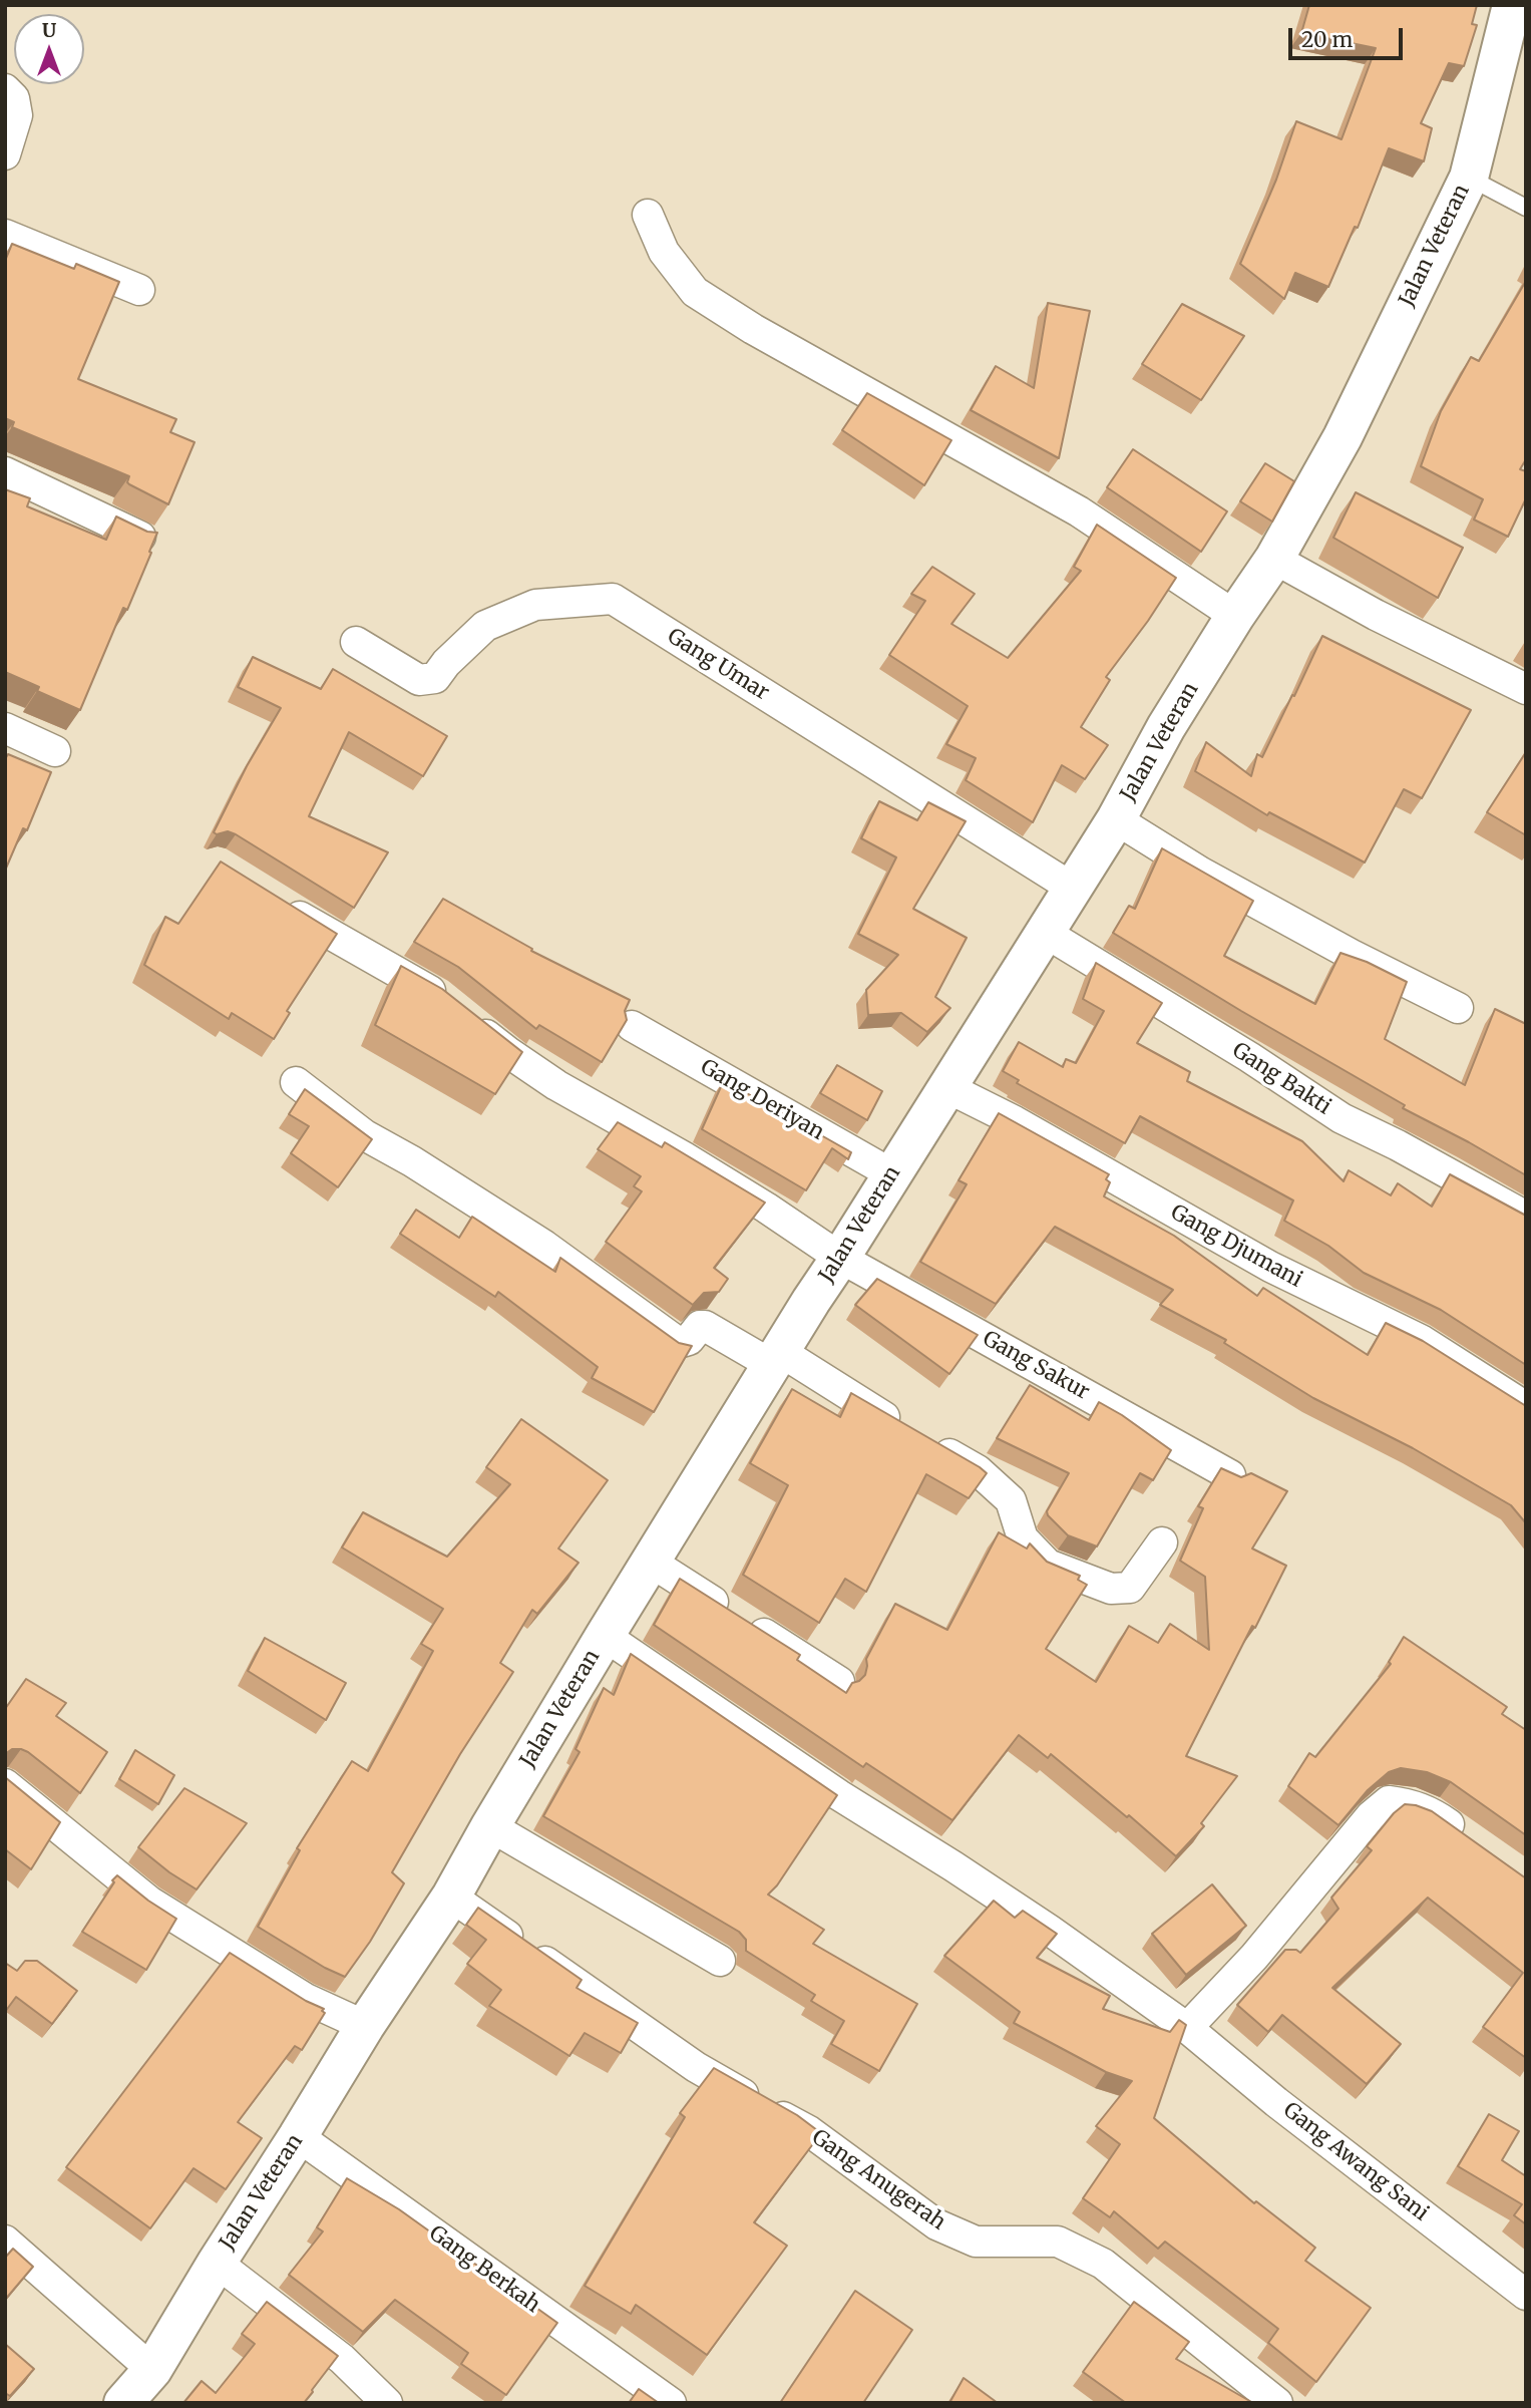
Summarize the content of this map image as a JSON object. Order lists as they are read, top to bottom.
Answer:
{
  "streets": {
    "street": [
      "Jalan Veteran",
      "Gang Umar",
      "Gang Bakti",
      "Gang Deriyan",
      "Gang Djumani",
      "Gang Sakur",
      "Gang Awang Sani",
      "Gang Anugerah",
      "Gang Berkah"
    ]
  },
  "crossings": [
    ["Jalan Veteran", "Gang Umar"],
    ["Jalan Veteran", "Gang Bakti"],
    ["Jalan Veteran", "Gang Deriyan"],
    ["Jalan Veteran", "Gang Djumani"],
    ["Jalan Veteran", "Gang Sakur"],
    ["Jalan Veteran", "Gang Awang Sani"],
    ["Jalan Veteran", "Gang Anugerah"],
    ["Jalan Veteran", "Gang Berkah"]
  ],
  "scale_bar": "20 m",
  "north": "top"
}
